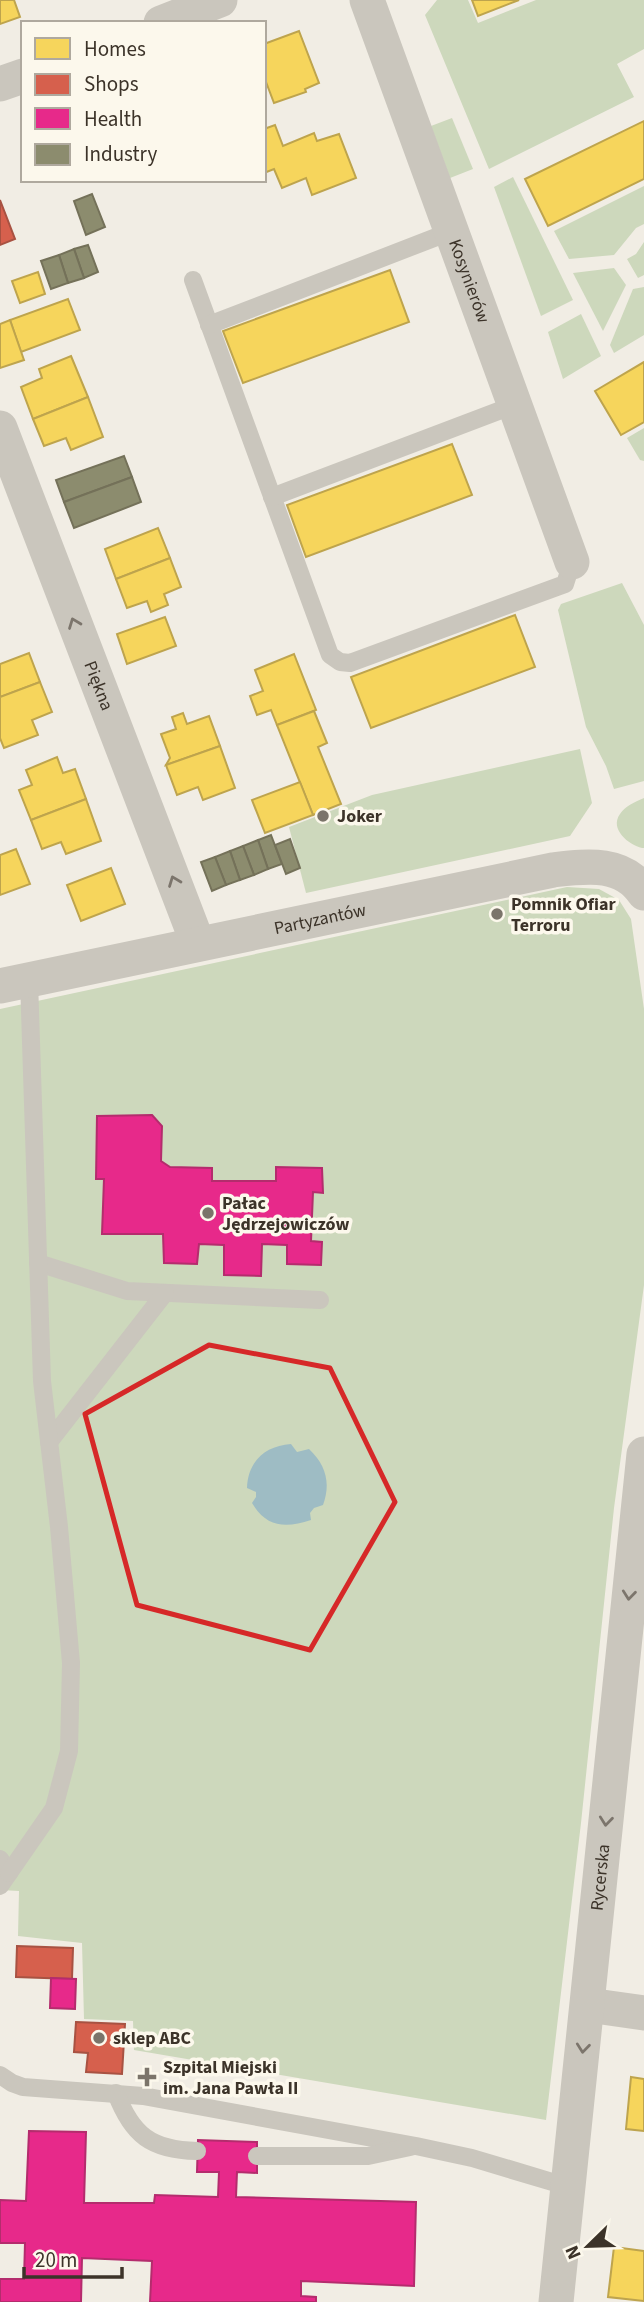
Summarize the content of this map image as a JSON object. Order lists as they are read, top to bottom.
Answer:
{
  "streets": {
    "street": [
      "Kosynierów",
      "Piękna",
      "Partyzantów",
      "Rycerska"
    ]
  },
  "crossings": [
    ["Piękna", "Partyzantów"]
  ],
  "one_way": ["Piękna", "Rycerska"],
  "places": {
    "other": [
      "Joker",
      "Pomnik Ofiar Terroru",
      "Pałac Jędrzejowiczów",
      "sklep ABC"
    ],
    "health": ["Szpital Miejski im. Jana Pawła II"]
  },
  "legend": [
    "Homes",
    "Shops",
    "Health",
    "Industry"
  ],
  "scale_bar": "20 m",
  "north": "bottom left"
}
